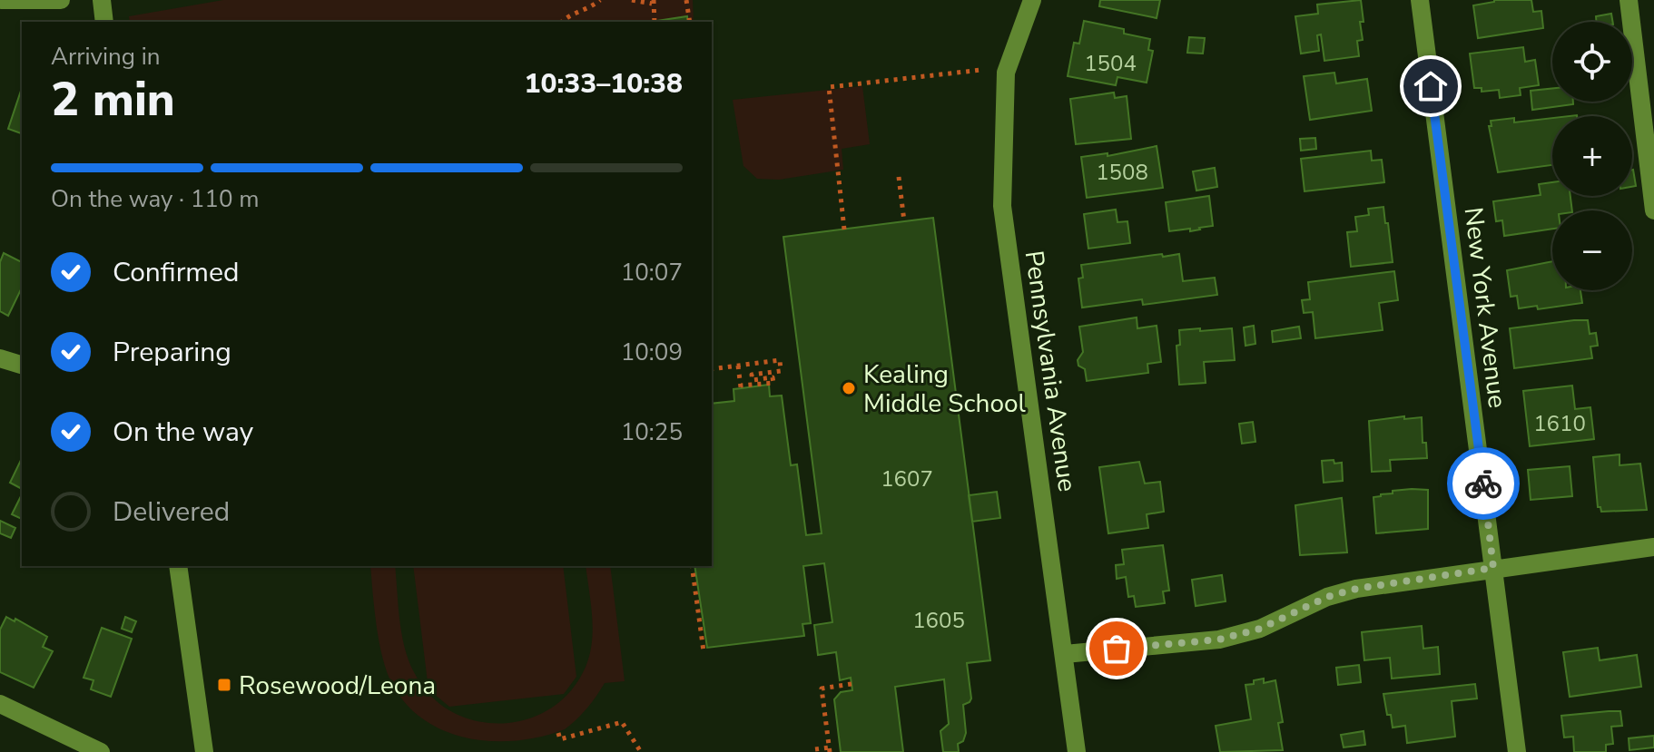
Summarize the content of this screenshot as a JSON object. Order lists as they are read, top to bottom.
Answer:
{
  "streets": {
    "street": ["New York Avenue", "Pennsylvania Avenue"]
  },
  "places": {
    "other": ["Kealing Middle School"],
    "transit": ["Rosewood/Leona"]
  },
  "house_numbers": [
    "1504",
    "1508",
    "1610",
    "1607",
    "1605"
  ],
  "page": {
    "map_buttons": ["+", "−"],
    "heading": ["2 min", "Arriving in", "10:33–10:38"],
    "bar": "On the way · 110 m",
    "list": [
      ["Confirmed", "10:07"],
      ["Preparing", "10:09"],
      ["On the way", "10:25"],
      "Delivered"
    ]
  }
}
